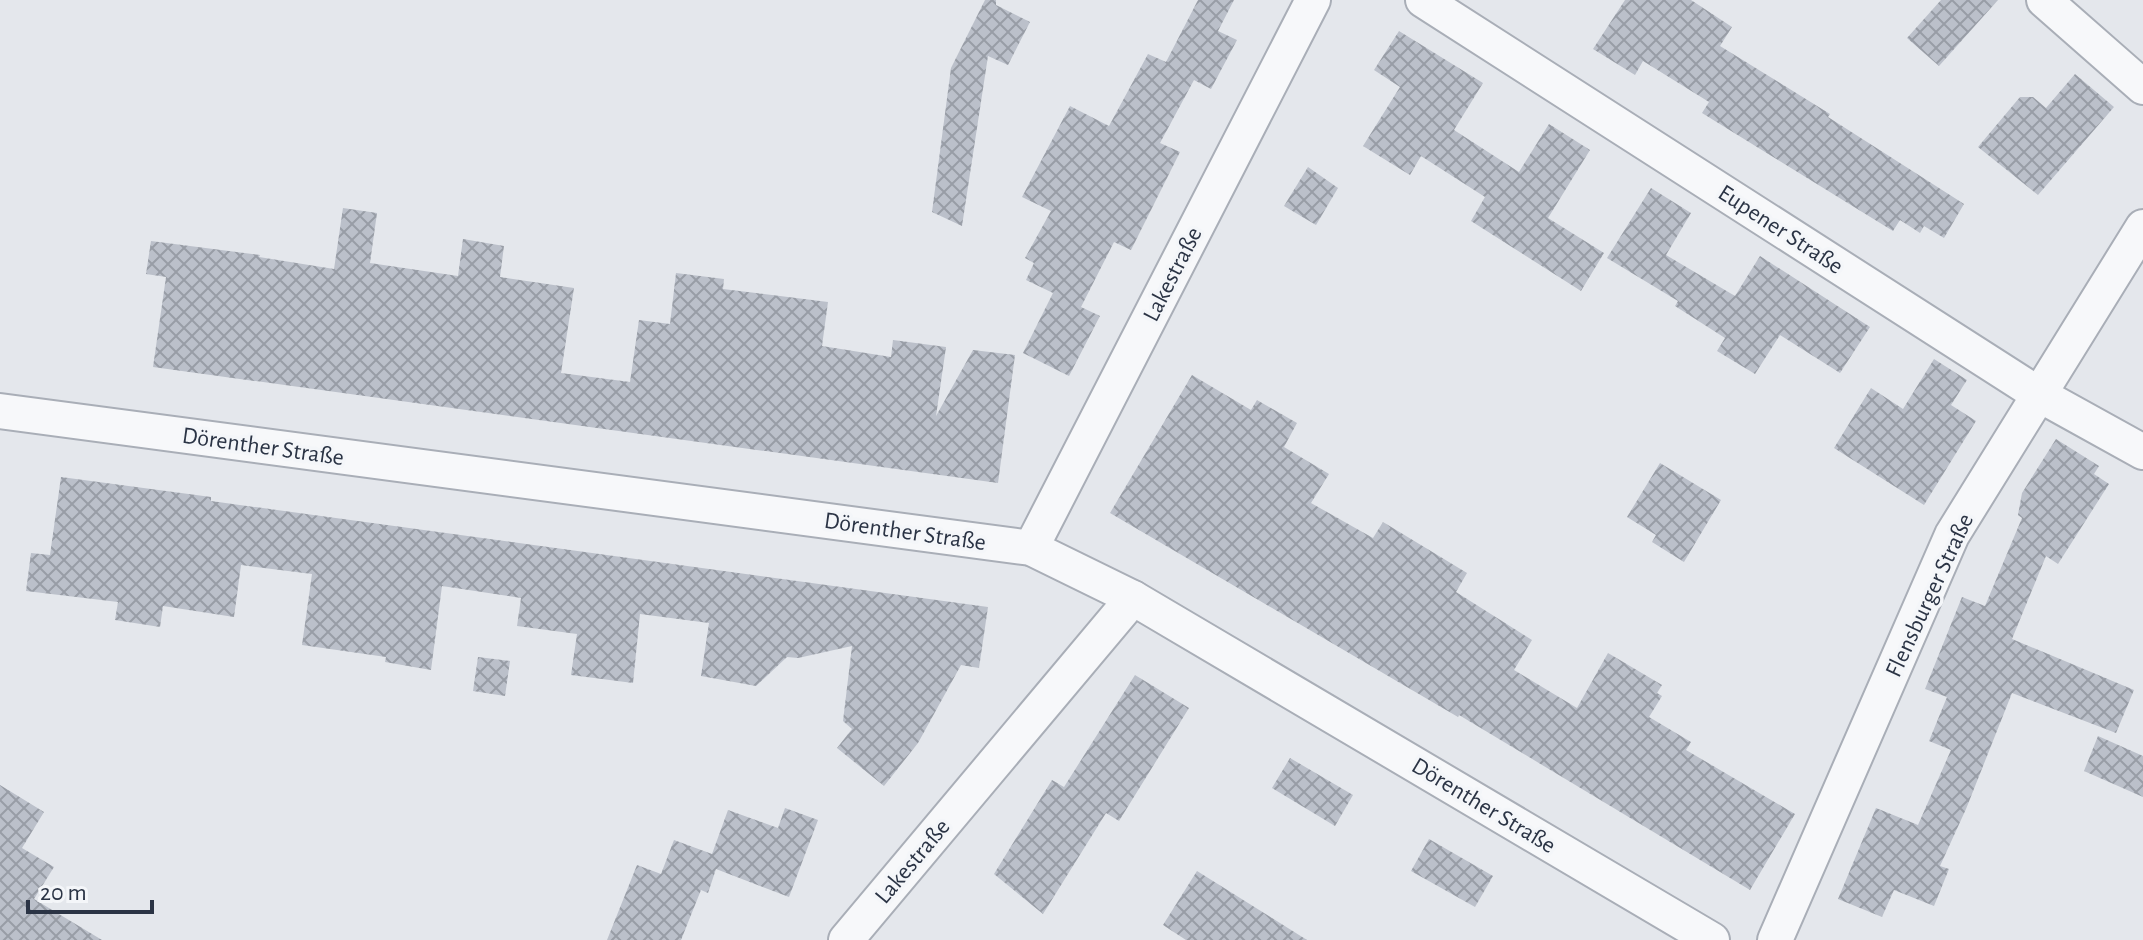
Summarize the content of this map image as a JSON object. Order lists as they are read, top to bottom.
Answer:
{
  "streets": {
    "street": [
      "Eupener Straße",
      "Lakestraße",
      "Dörenther Straße",
      "Flensburger Straße"
    ]
  },
  "crossings": [
    ["Eupener Straße", "Flensburger Straße"],
    ["Lakestraße", "Dörenther Straße"]
  ],
  "scale_bar": "20 m"
}
